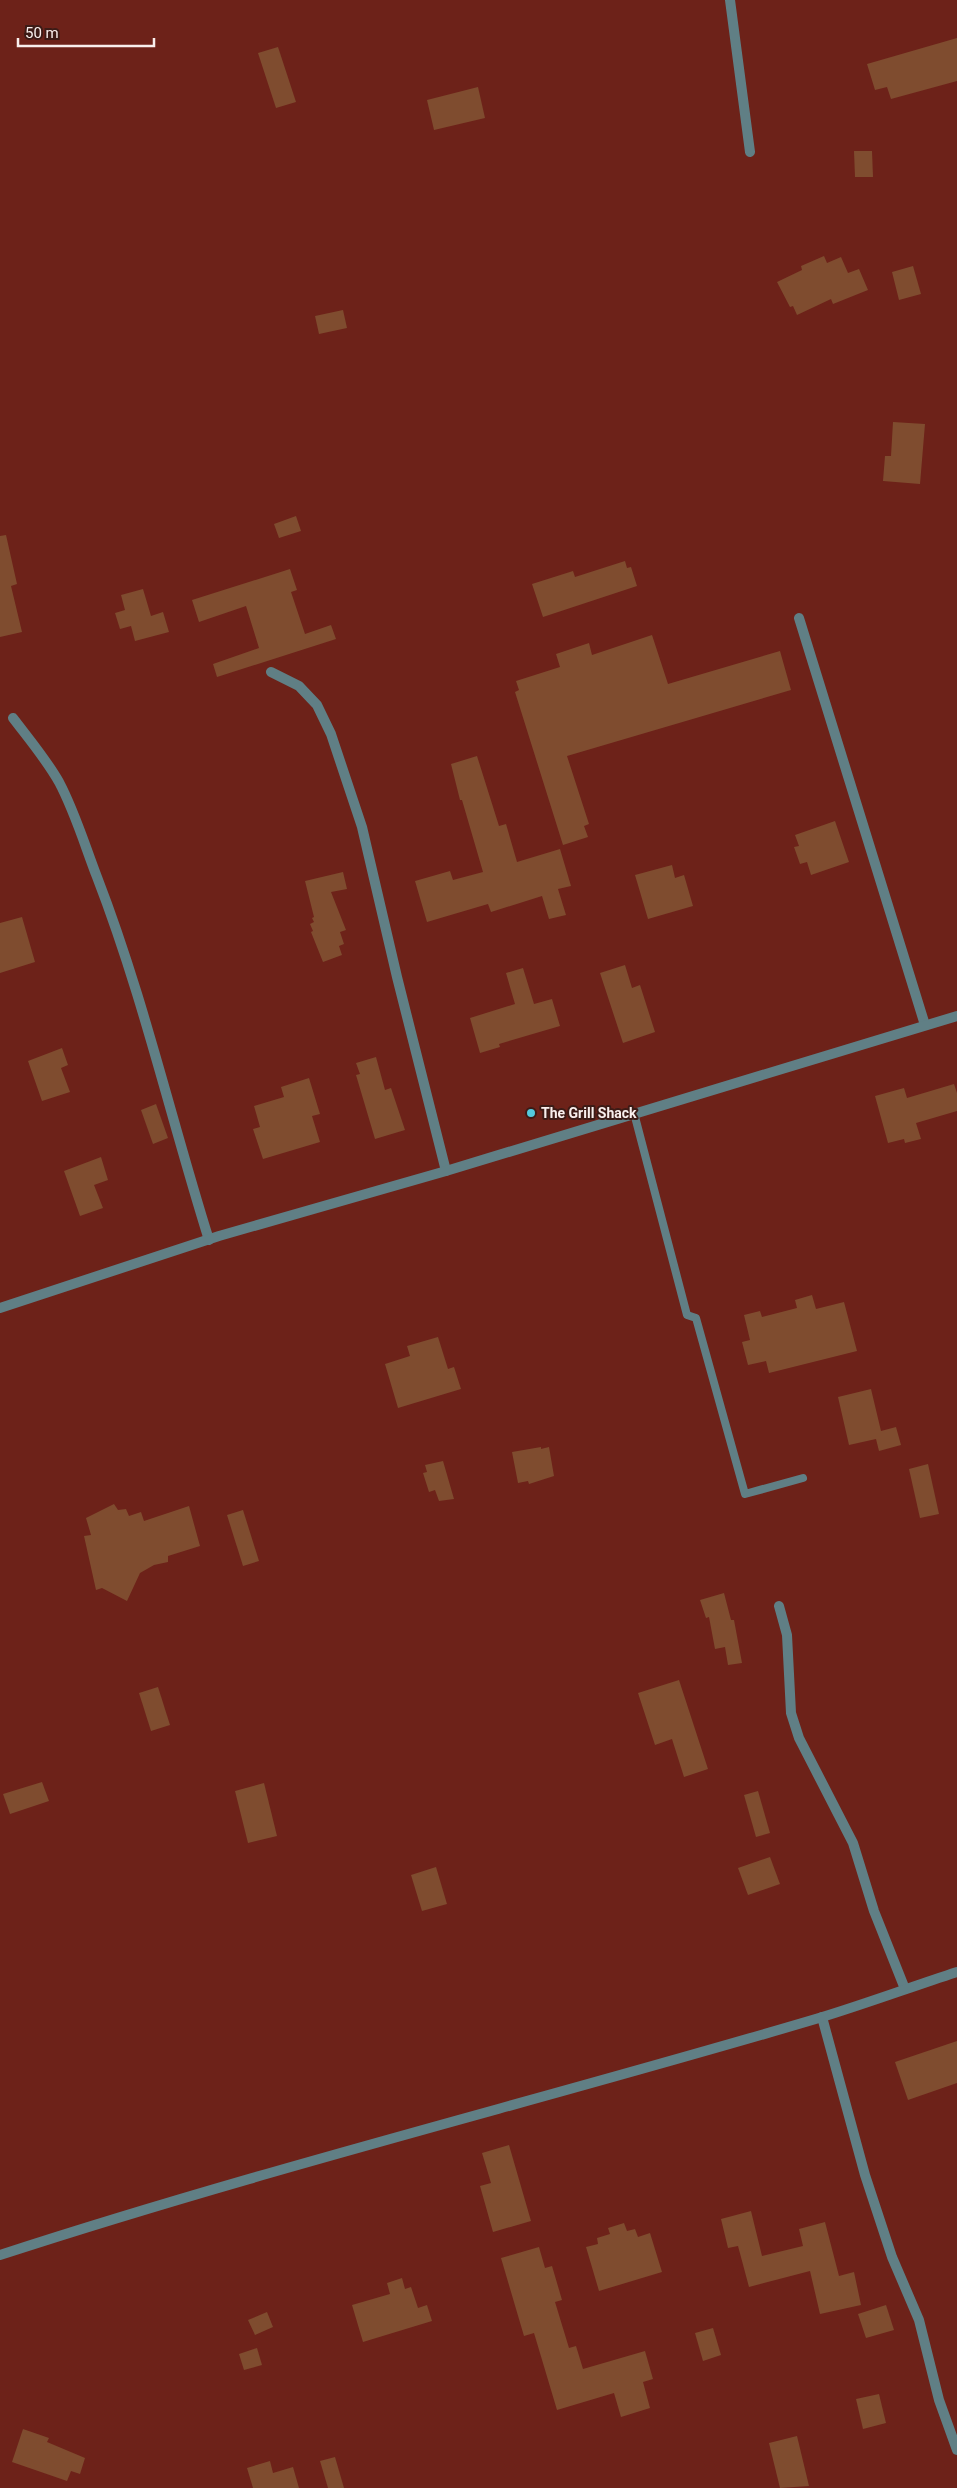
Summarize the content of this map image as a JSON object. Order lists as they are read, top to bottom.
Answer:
{
  "places": ["The Grill Shack"],
  "scale_bar": "50 m"
}
